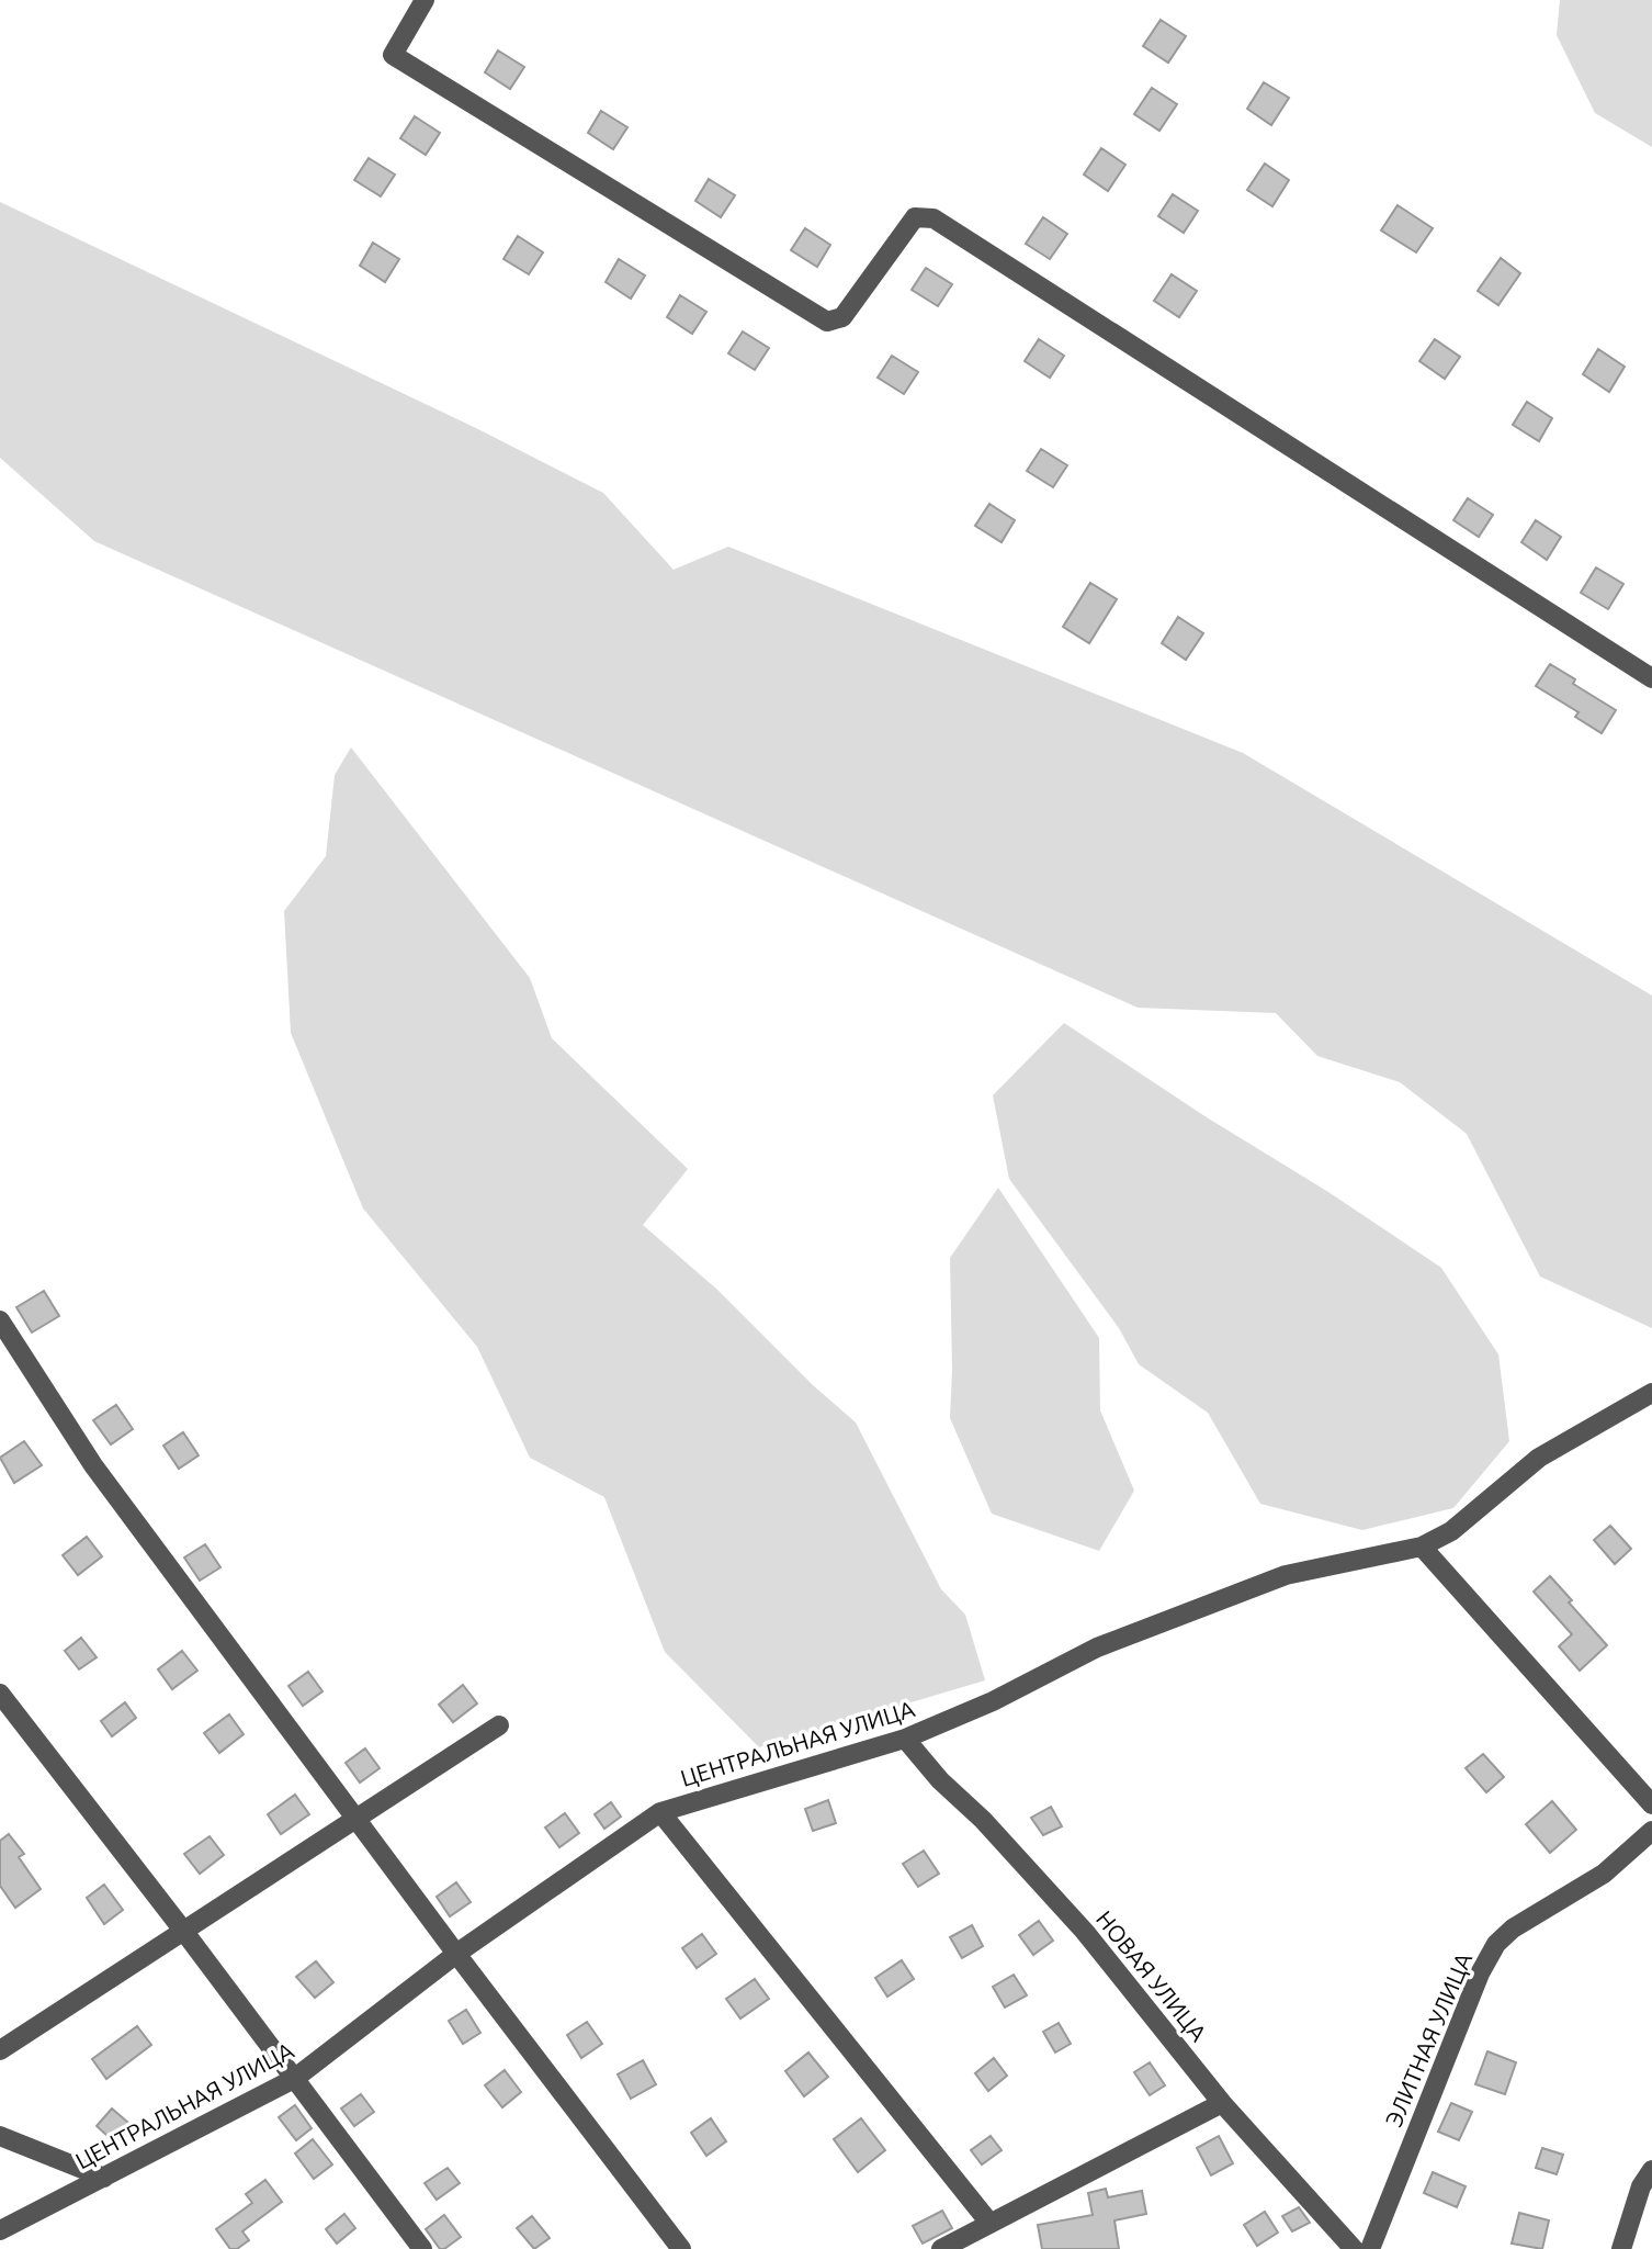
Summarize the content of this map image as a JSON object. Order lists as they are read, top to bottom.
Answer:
{
  "streets": {
    "street": ["ЦЕНТРАЛЬНАЯ УЛИЦА", "НОВАЯ УЛИЦА", "ЭЛИТНАЯ УЛИЦА"]
  },
  "crossings": [
    ["ЦЕНТРАЛЬНАЯ УЛИЦА", "НОВАЯ УЛИЦА"]
  ]
}
